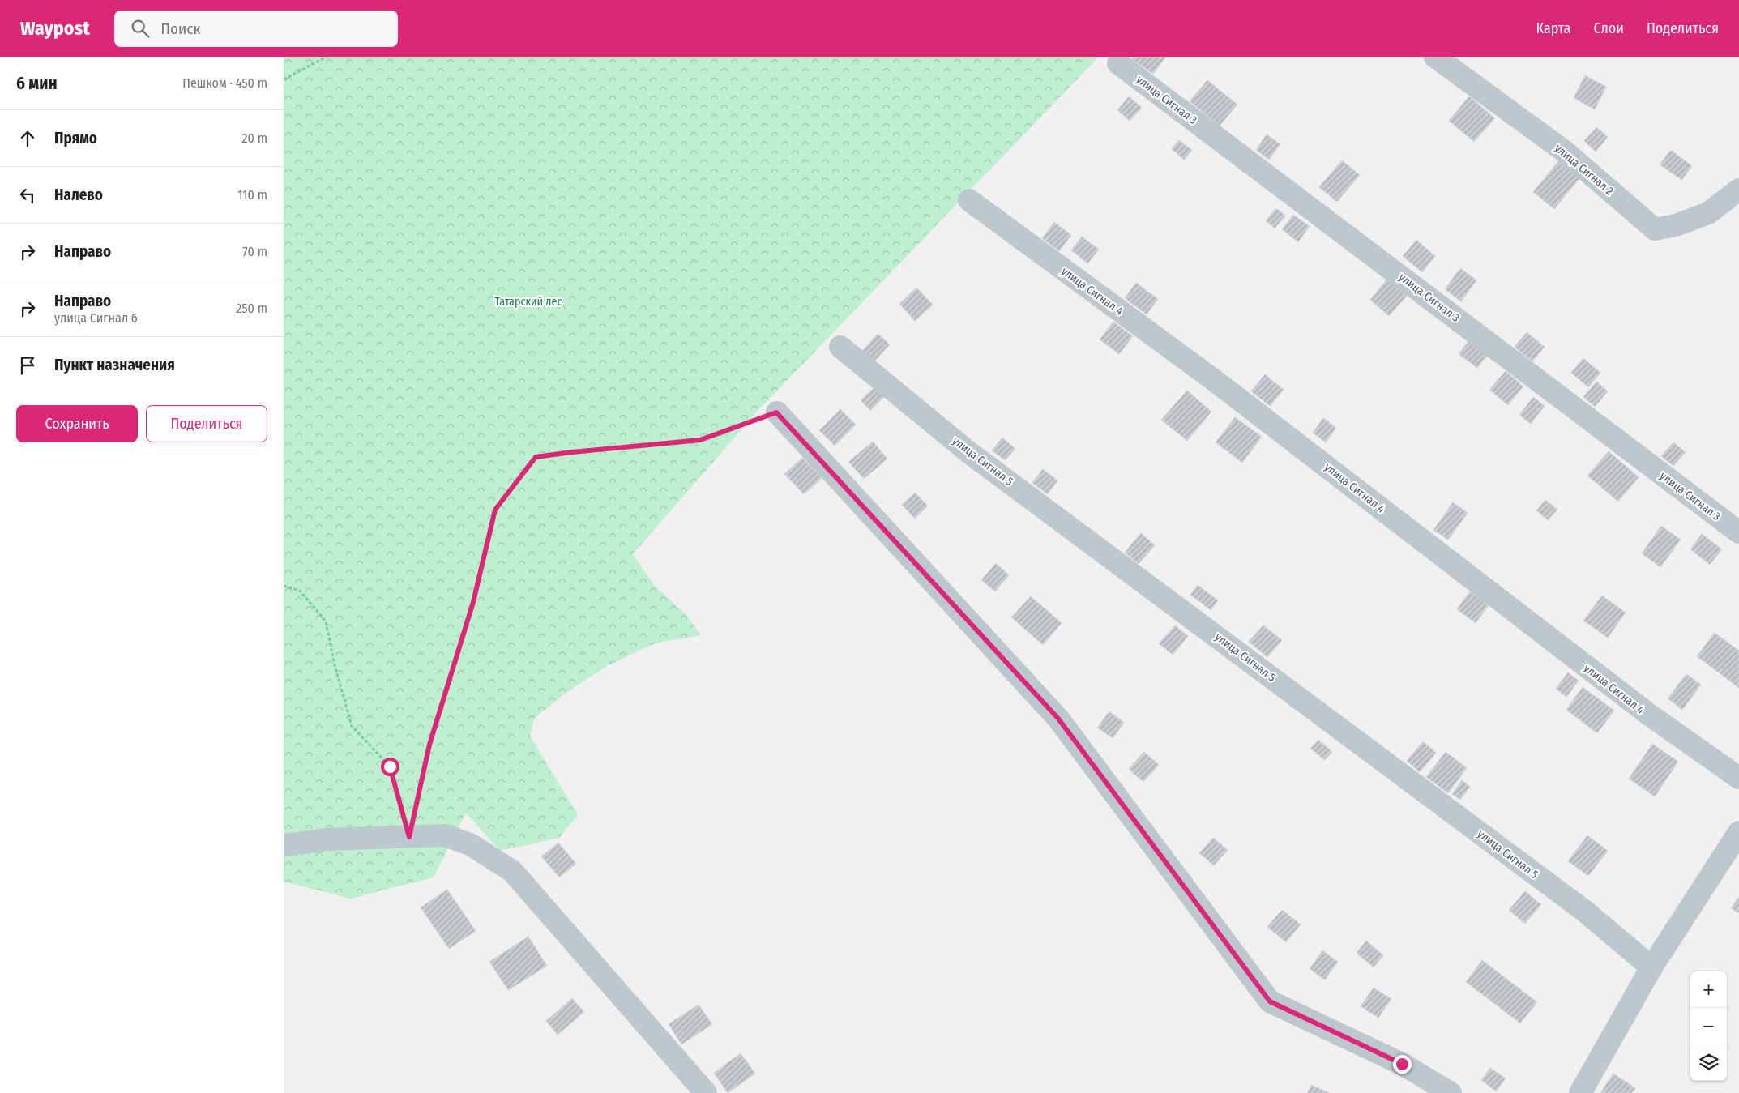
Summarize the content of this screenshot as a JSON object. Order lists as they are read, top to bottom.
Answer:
{
  "streets": {
    "street": [
      "улица Сигнал 3",
      "улица Сигнал 2",
      "улица Сигнал 4",
      "улица Сигнал 5"
    ]
  },
  "parks": ["Татарский лес"],
  "page": {
    "header": "Waypost",
    "search": "Поиск",
    "nav": ["Карта", "Слои", "Поделиться"],
    "heading": ["6 мин", "Пешком · 450 m"],
    "list": [
      ["Прямо", "20 m"],
      ["Налево", "110 m"],
      ["Направо", "70 m"],
      ["Направо", "улица Сигнал 6", "250 m"],
      "Пункт назначения"
    ],
    "buttons": ["Сохранить", "Поделиться"],
    "map_buttons": ["+", "−"]
  }
}
